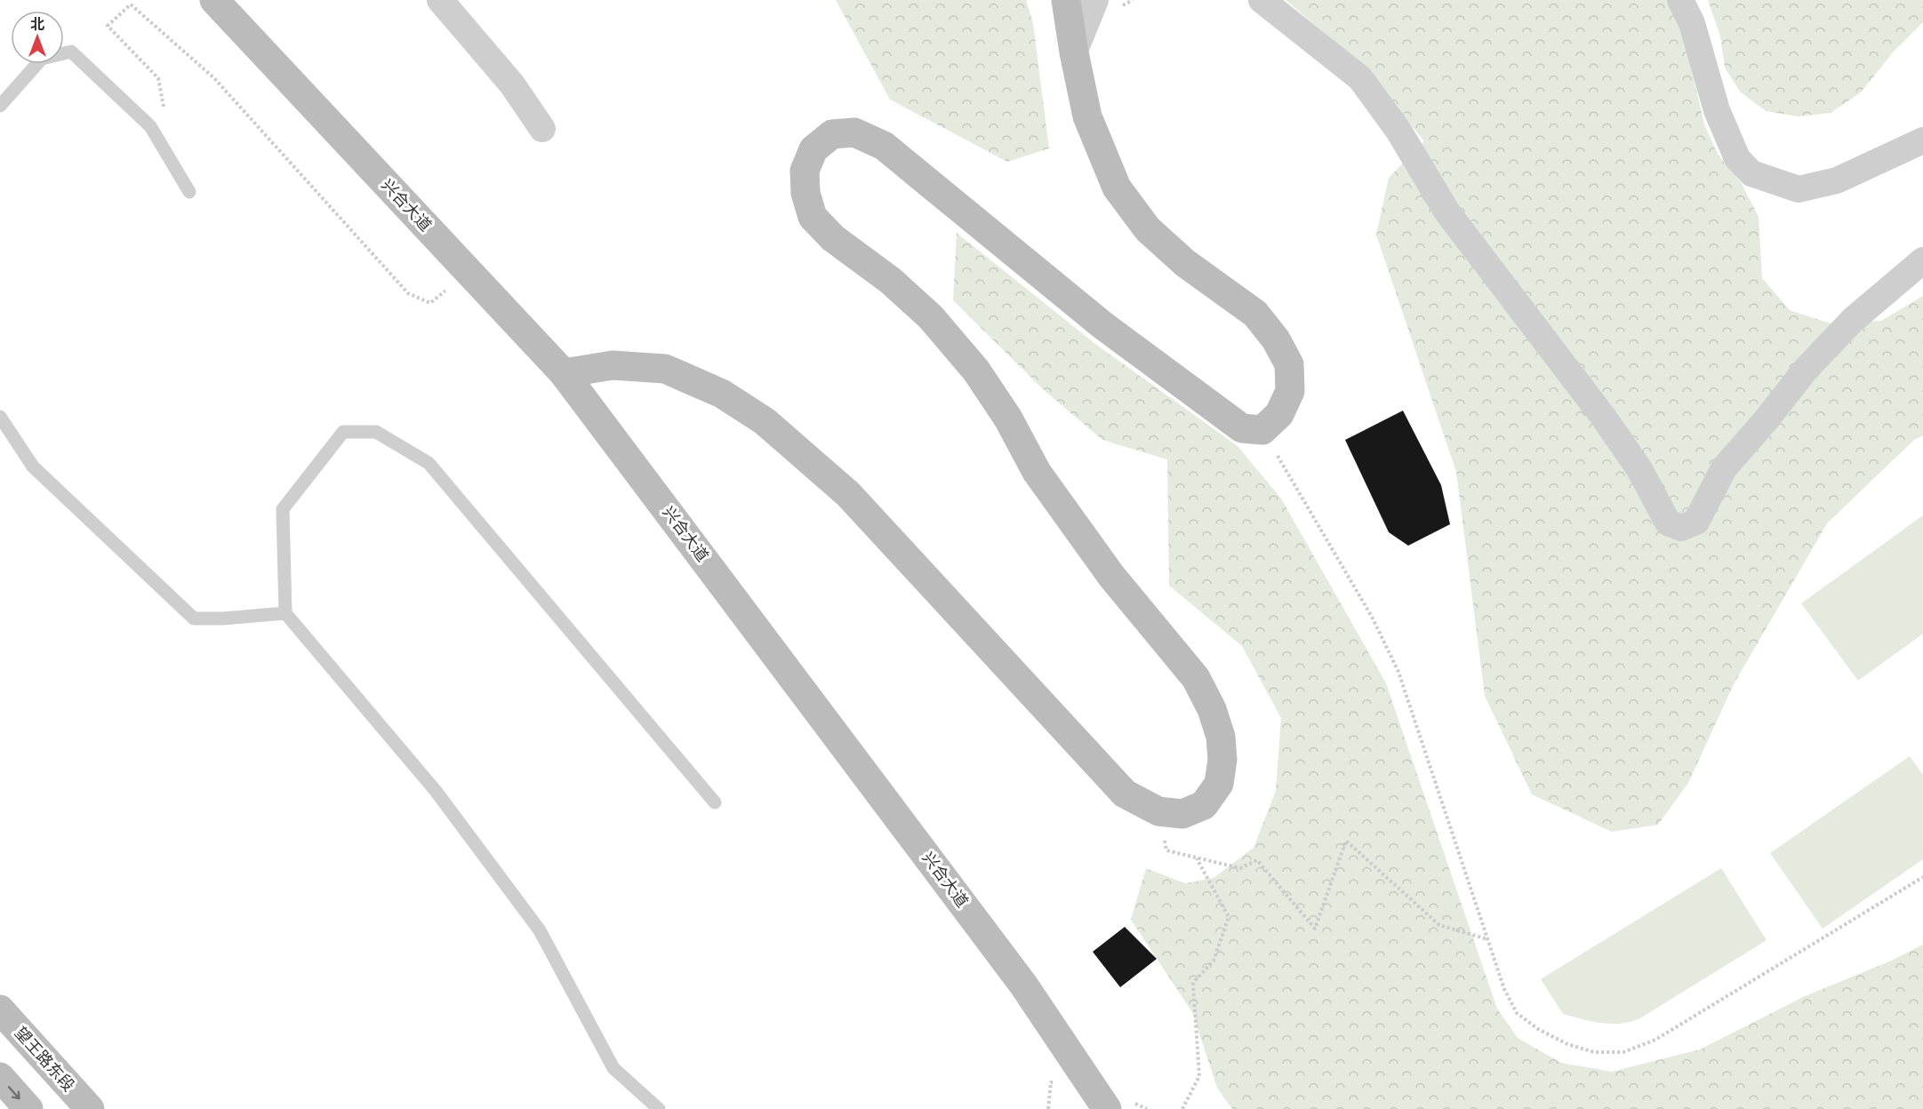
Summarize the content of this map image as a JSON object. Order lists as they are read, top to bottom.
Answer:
{
  "streets": {
    "street": ["兴合大道", "望王路东段"]
  },
  "north": "top"
}
